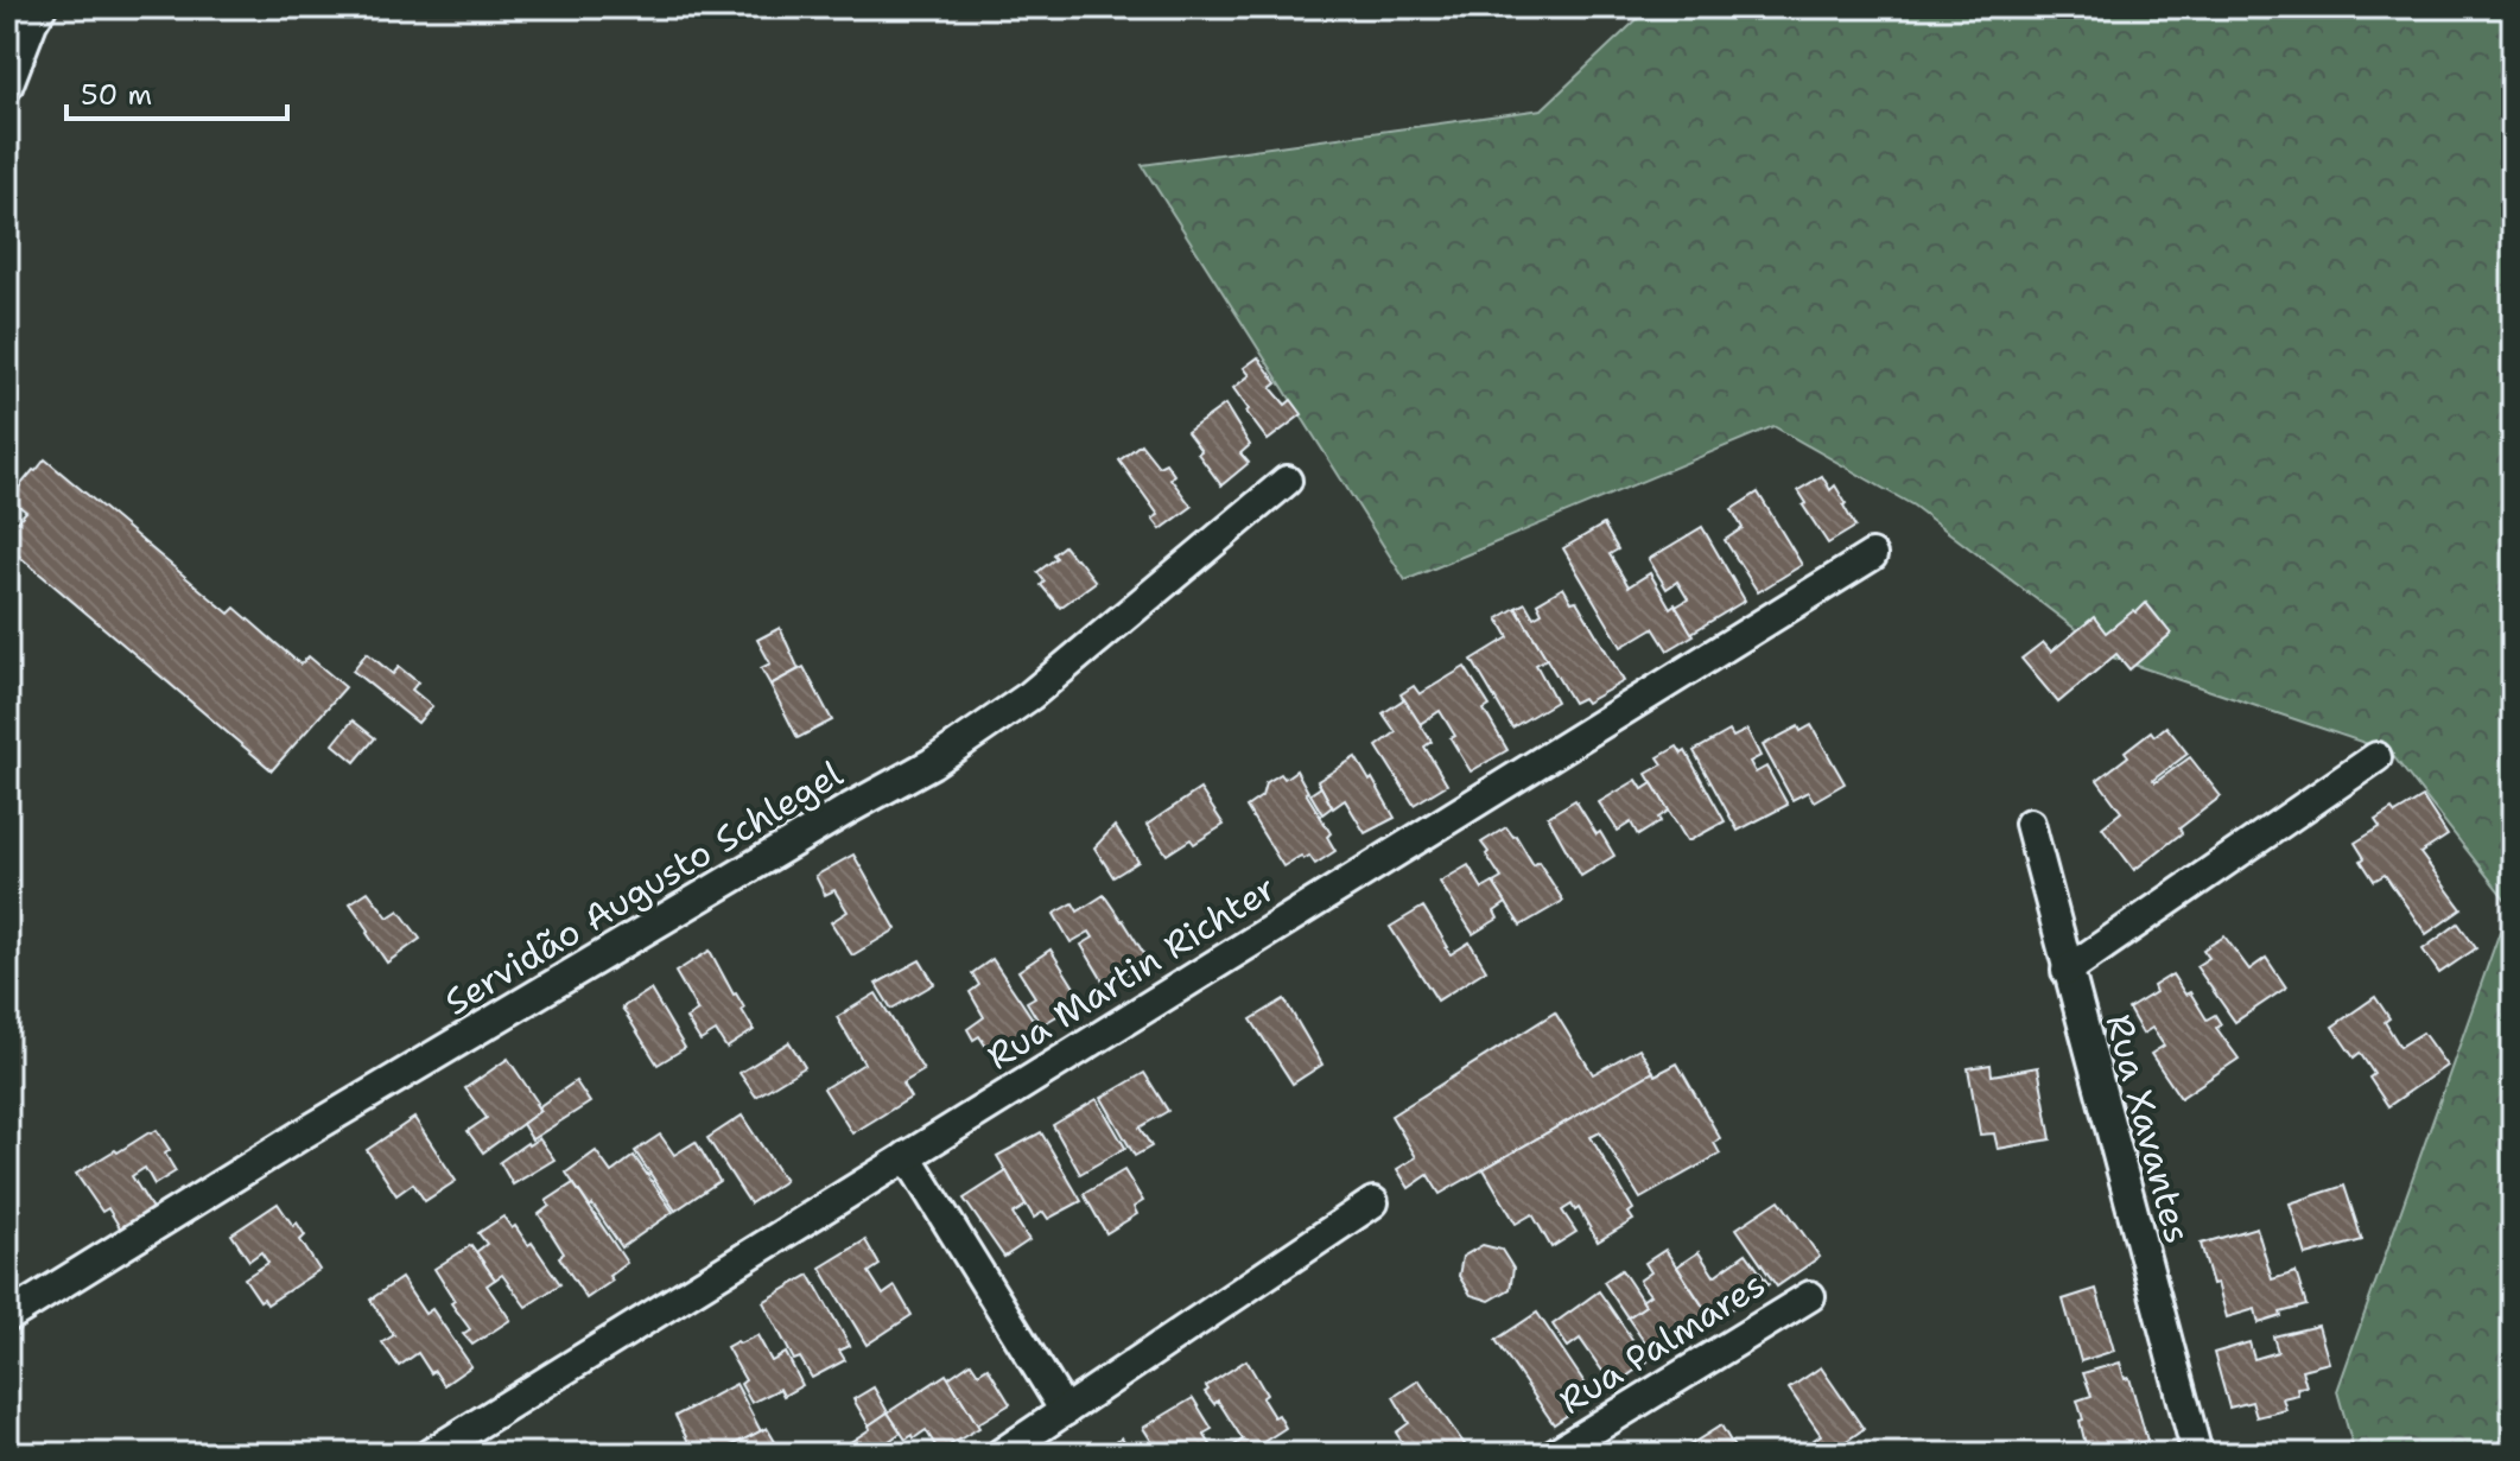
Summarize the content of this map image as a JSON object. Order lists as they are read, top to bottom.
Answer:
{
  "streets": {
    "street": [
      "Servidão Augusto Schlegel",
      "Rua Martin Richter",
      "Rua Xavantes",
      "Rua Palmares"
    ]
  },
  "scale_bar": "50 m"
}
